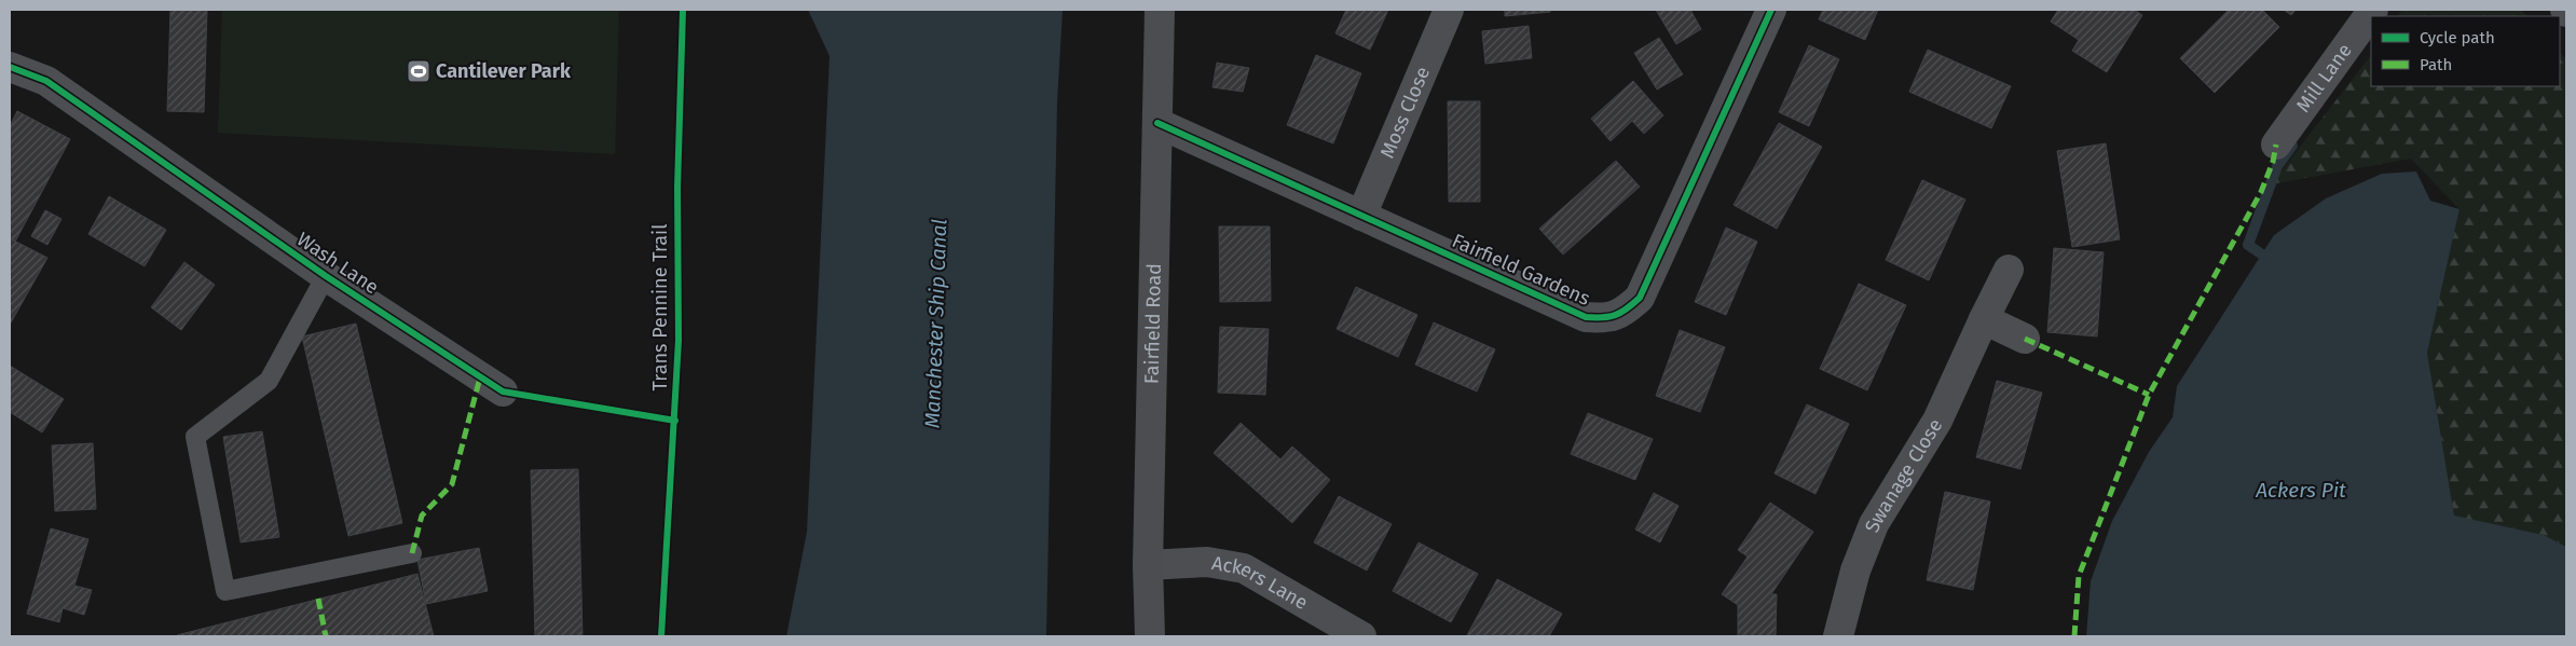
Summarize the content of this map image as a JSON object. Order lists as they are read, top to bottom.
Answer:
{
  "streets": {
    "main road": ["Fairfield Road"],
    "street": [
      "Mill Lane",
      "Moss Close",
      "Wash Lane",
      "Fairfield Gardens",
      "Swanage Close",
      "Ackers Lane"
    ],
    "cycle path": ["Trans Pennine Trail"]
  },
  "crossings": [
    ["Moss Close", "Fairfield Gardens"],
    ["Fairfield Gardens", "Fairfield Road"],
    ["Fairfield Road", "Ackers Lane"]
  ],
  "water": ["Manchester Ship Canal", "Ackers Pit"],
  "places": {
    "sports": ["Cantilever Park"]
  },
  "legend": ["Cycle path", "Path"]
}
